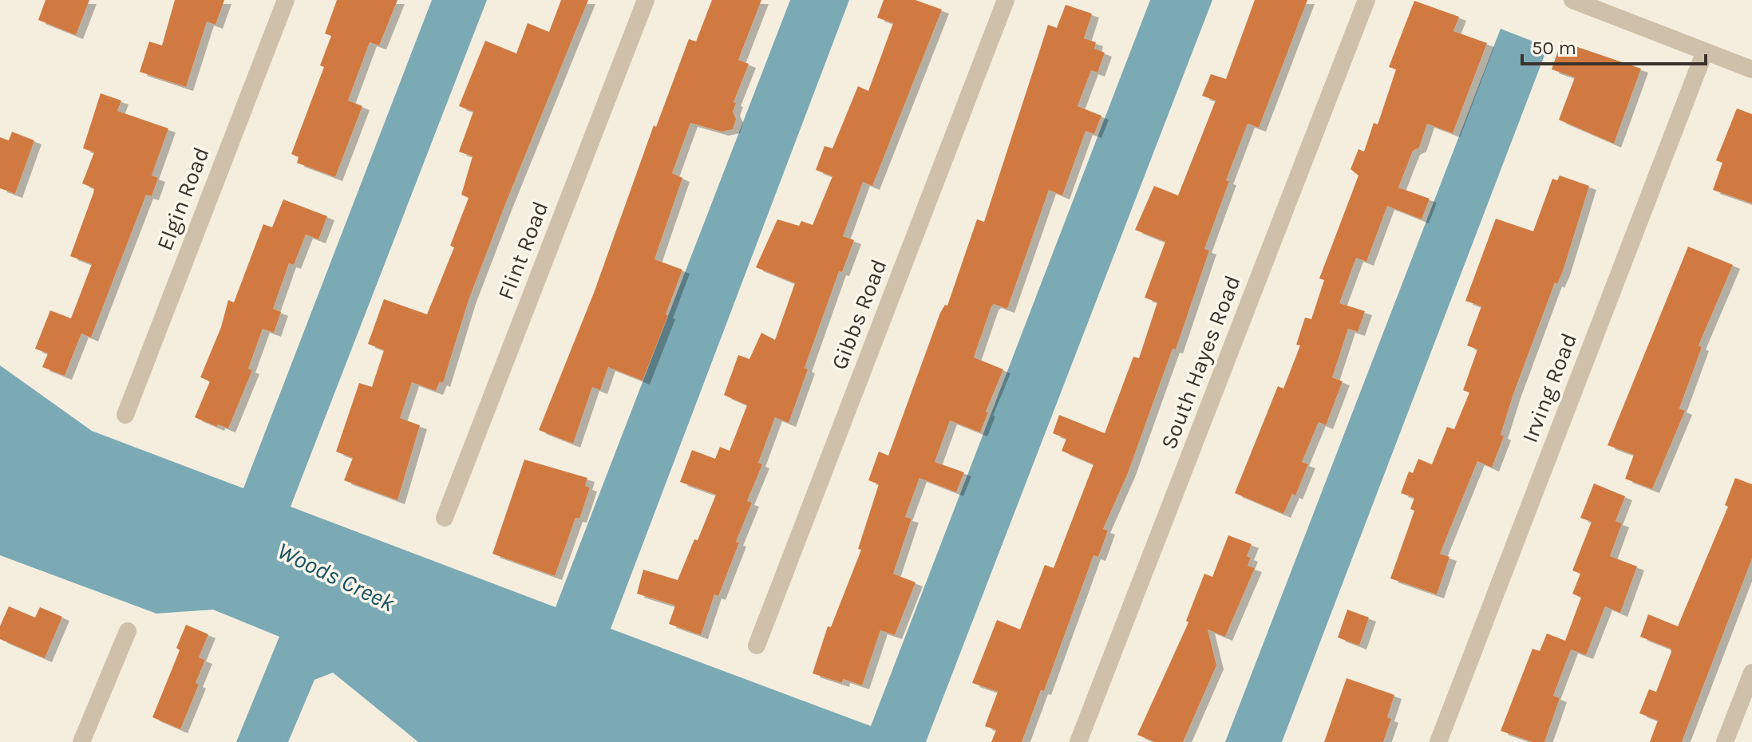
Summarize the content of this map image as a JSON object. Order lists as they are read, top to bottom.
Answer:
{
  "streets": {
    "street": [
      "Elgin Road",
      "Flint Road",
      "Gibbs Road",
      "South Hayes Road",
      "Irving Road"
    ]
  },
  "water": ["Woods Creek"],
  "scale_bar": "50 m"
}
